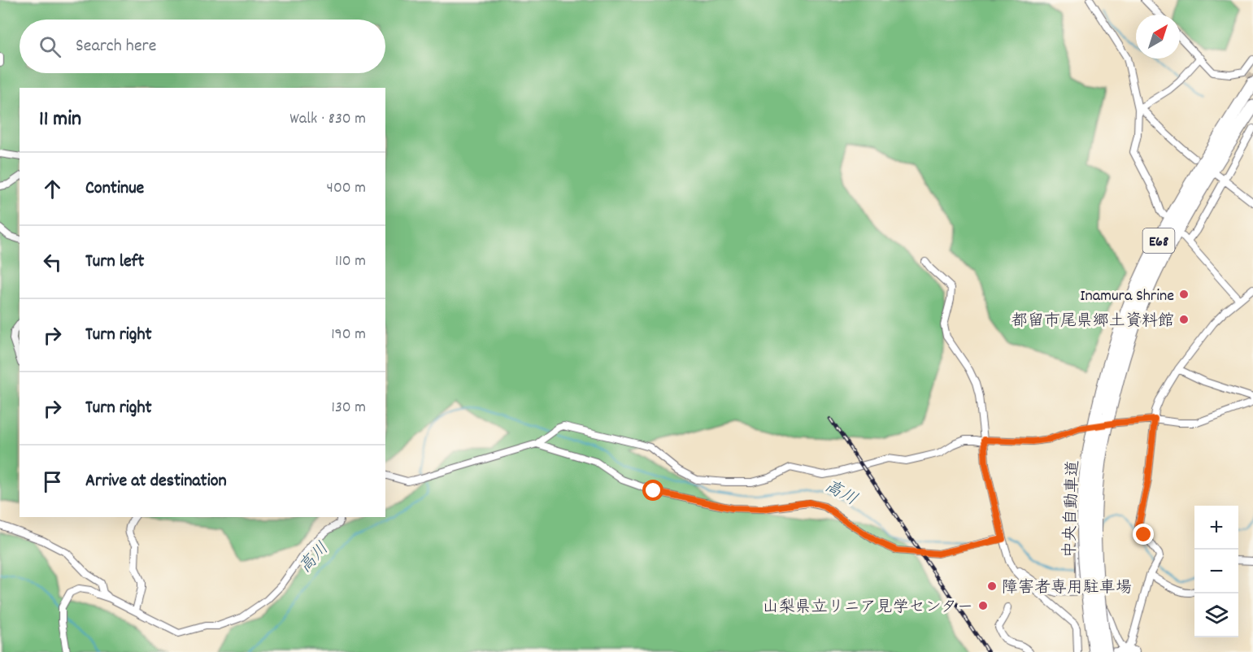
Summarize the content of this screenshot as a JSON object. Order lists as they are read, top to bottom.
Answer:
{
  "streets": {
    "highway": ["E68", "中央自動車道"]
  },
  "water": ["高川"],
  "places": [
    "Inamura Shrine",
    "都留市尾県郷土資料館",
    "障害者専用駐車場",
    "山梨県立リニア見学センター"
  ],
  "north": "top right",
  "page": {
    "search": "Search here",
    "heading": ["11 min", "Walk · 830 m"],
    "list": [
      ["Continue", "400 m"],
      ["Turn left", "110 m"],
      ["Turn right", "190 m"],
      ["Turn right", "130 m"],
      "Arrive at destination"
    ],
    "map_buttons": ["+", "−"]
  }
}
